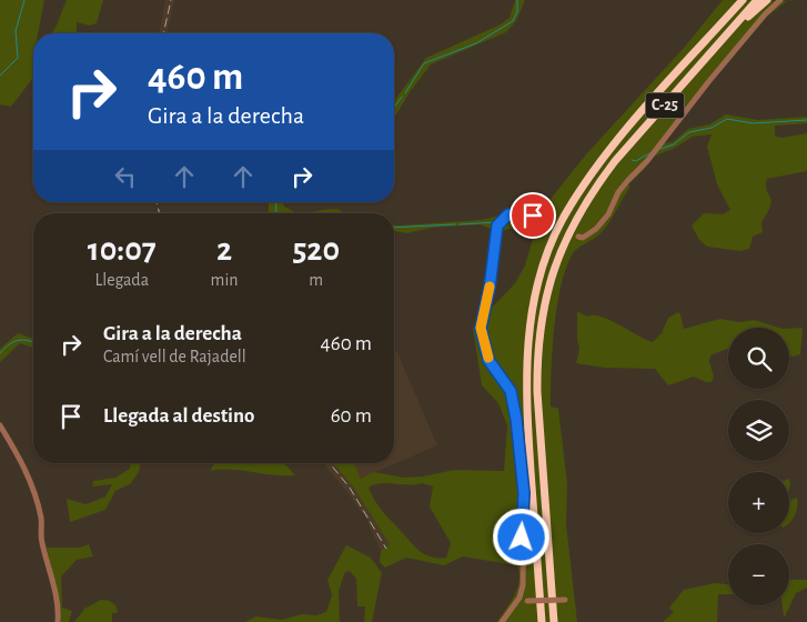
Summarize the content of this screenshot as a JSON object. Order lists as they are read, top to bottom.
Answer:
{
  "streets": {
    "highway": ["C-25"]
  },
  "page": {
    "turn": ["460 m", "Gira a la derecha"],
    "eta": [
      "10:07",
      "Llegada",
      "2",
      "min",
      "520",
      "m"
    ],
    "list": [
      {
        "name": "Gira a la derecha",
        "note": "Camí vell de Rajadell",
        "value": "460 m"
      },
      {
        "name": "Llegada al destino",
        "value": "60 m"
      }
    ],
    "map_buttons": ["+", "−"]
  }
}
